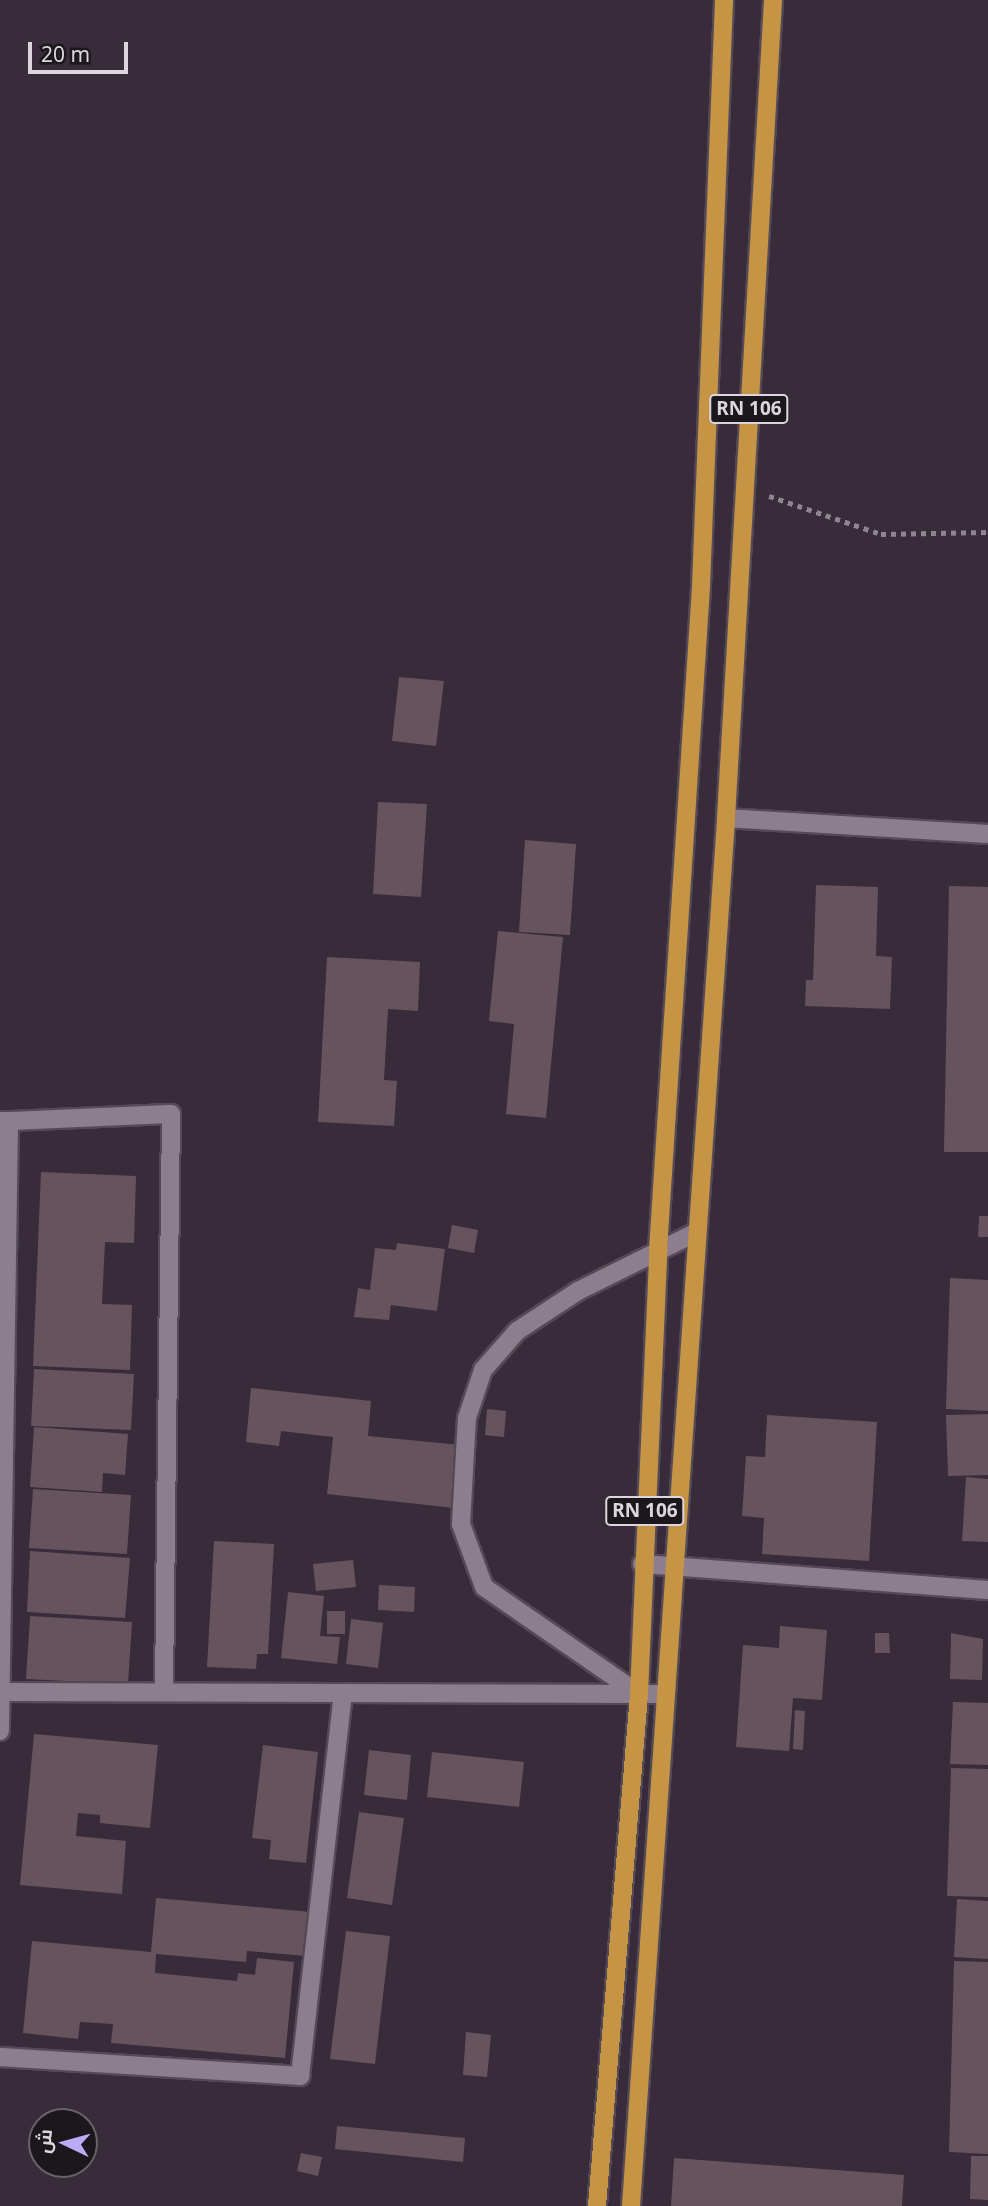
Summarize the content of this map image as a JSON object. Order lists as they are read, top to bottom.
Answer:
{
  "streets": {
    "main road": ["RN 106"]
  },
  "scale_bar": "20 m",
  "north": "left"
}
